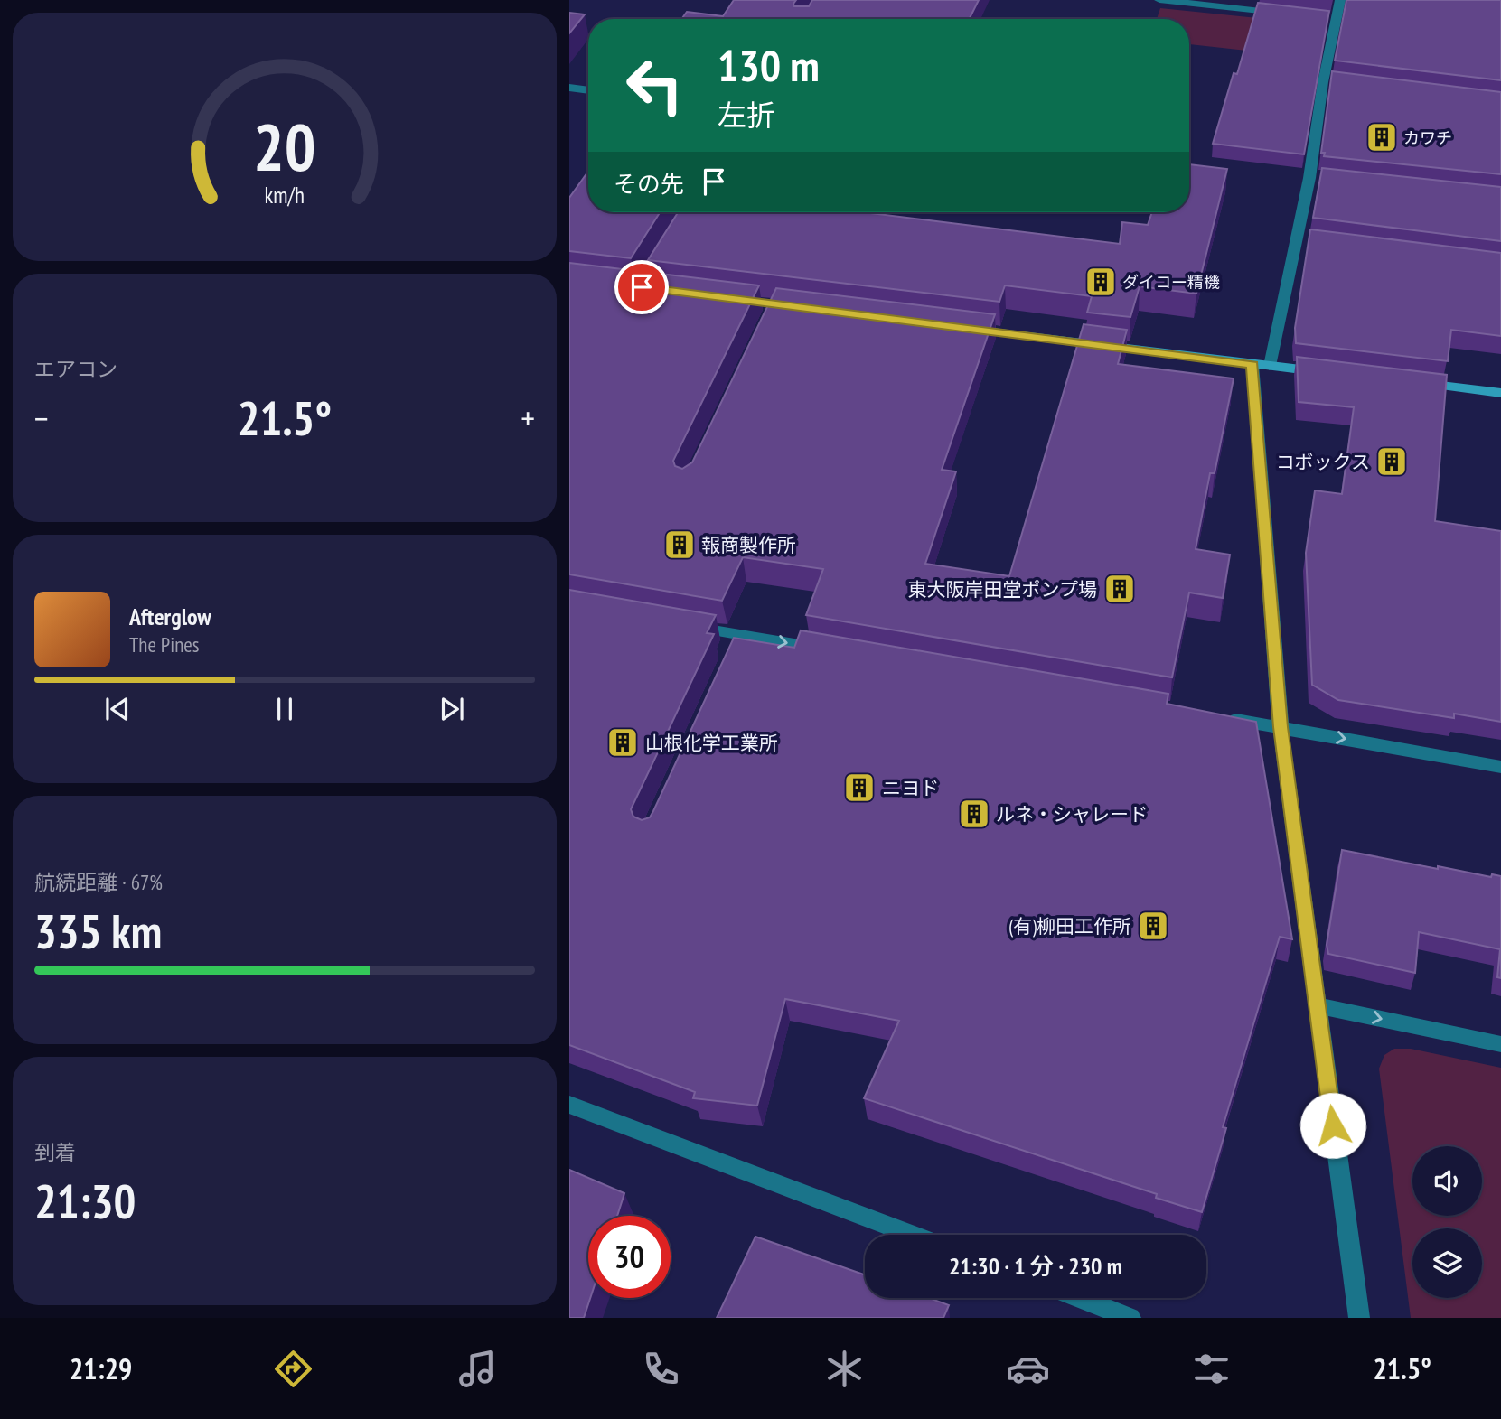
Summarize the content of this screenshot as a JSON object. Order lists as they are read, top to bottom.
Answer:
{
  "places": {
    "building": [
      "カワチ",
      "ダイコー精機",
      "コボックス",
      "報商製作所",
      "東大阪岸田堂ポンプ場",
      "山根化学工業所",
      "ニヨド",
      "ルネ・シャレード",
      "(有)柳田工作所"
    ]
  },
  "page": {
    "turn": ["130 m", "左折"],
    "then": "その先",
    "tile": [
      "エアコン",
      ["航続距離 · 67%", "335 km"],
      ["到着", "21:30"]
    ],
    "heat": ["−", "21.5°", "+"],
    "song": ["Afterglow", "The Pines"],
    "limit": "30",
    "trip": "21:30 · 1 分 · 230 m",
    "tabs": ["21:29", "21.5°"],
    "gauge": ["20", "km/h"]
  }
}
